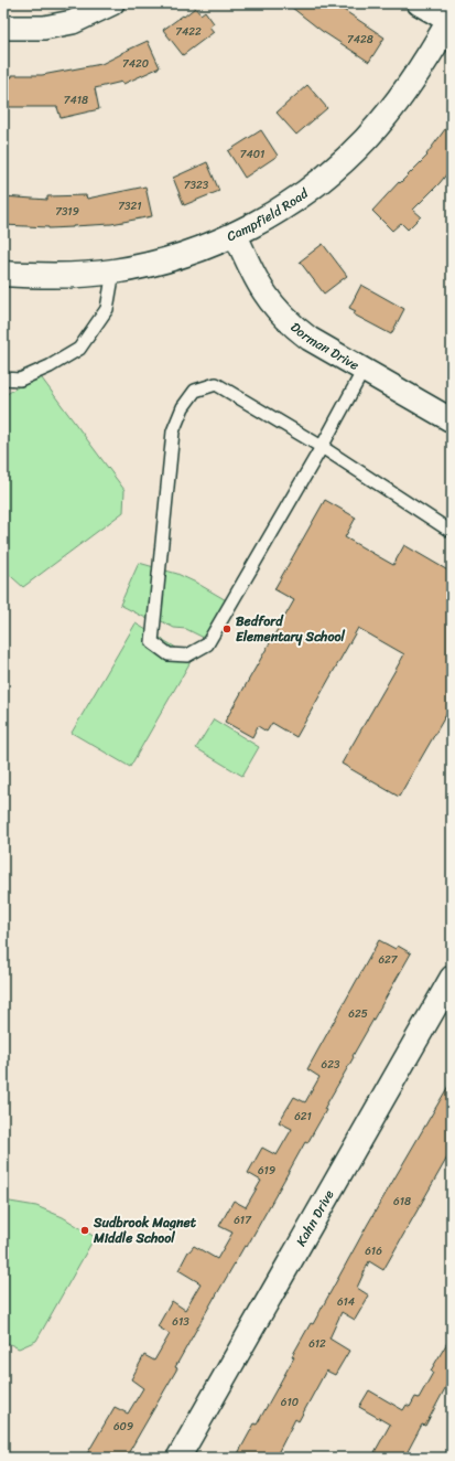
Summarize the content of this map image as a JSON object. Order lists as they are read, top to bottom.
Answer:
{
  "streets": {
    "street": ["Campfield Road", "Dorman Drive", "Kahn Drive"]
  },
  "crossings": [
    ["Campfield Road", "Dorman Drive"]
  ],
  "places": ["Bedford Elementary School", "Sudbrook Magnet Middle School"],
  "house_numbers": [
    "7422",
    "7428",
    "7420",
    "7418",
    "7401",
    "7323",
    "7321",
    "7319",
    "627",
    "625",
    "623",
    "621",
    "619",
    "618",
    "617",
    "616",
    "614",
    "613",
    "612",
    "610",
    "609"
  ]
}
